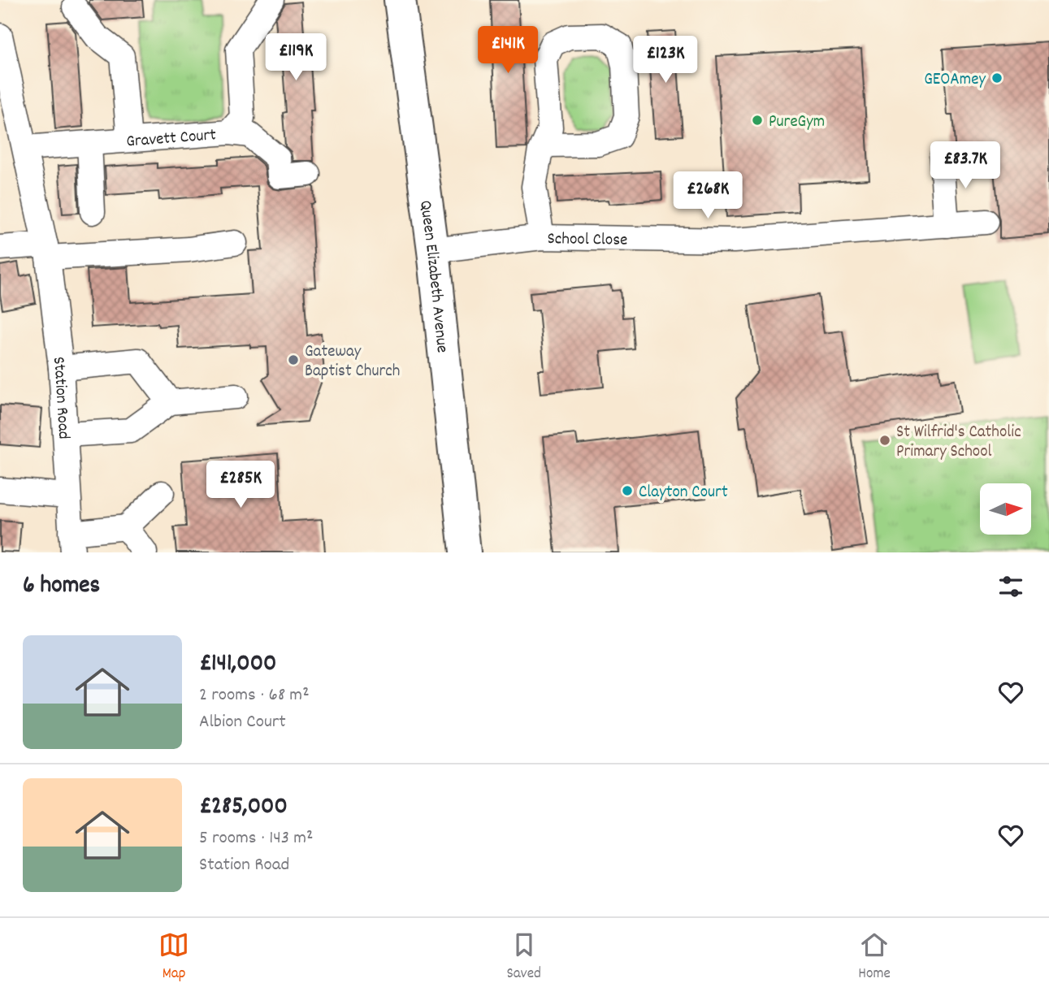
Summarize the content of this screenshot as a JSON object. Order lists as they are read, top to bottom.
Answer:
{
  "streets": {
    "main road": ["Queen Elizabeth Avenue"],
    "street": ["Gravett Court", "School Close", "Station Road"]
  },
  "crossings": [
    ["Gravett Court", "Station Road"],
    ["School Close", "Queen Elizabeth Avenue"]
  ],
  "places": [
    "GEOAmey",
    "PureGym",
    "Gateway Baptist Church",
    "St Wilfrid's Catholic Primary School",
    "Clayton Court"
  ],
  "north": "right",
  "page": {
    "price": [
      "£141K",
      "£119K",
      "£123K",
      "£83.7K",
      "£268K",
      "£285K"
    ],
    "heading": "6 homes",
    "list": [
      {
        "name": "£141,000",
        "note": "2 rooms · 68 m² · Albion Court"
      },
      {
        "name": "£285,000",
        "note": "5 rooms · 143 m² · Station Road"
      }
    ],
    "tabs": ["Map", "Saved", "Home"]
  }
}
